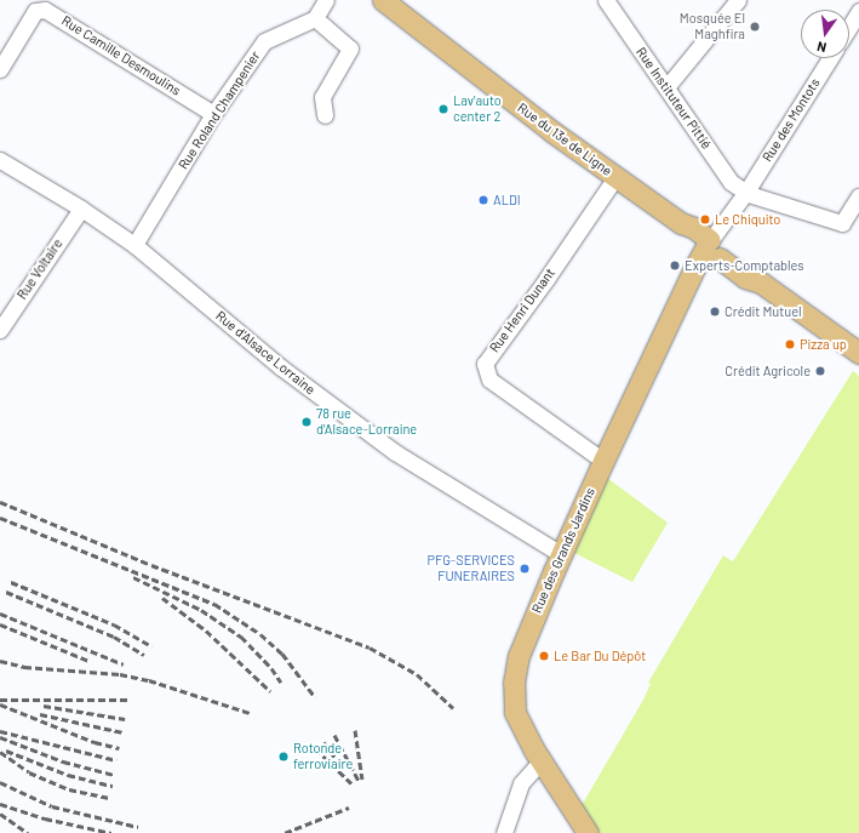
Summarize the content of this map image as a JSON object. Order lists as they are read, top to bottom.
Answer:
{
  "streets": {
    "main road": ["Rue du 13e de Ligne", "Rue des Grands Jardins"],
    "street": [
      "Rue Camille Desmoulins",
      "Rue Instituteur Pittié",
      "Rue Roland Champenier",
      "Rue des Montots",
      "Rue Voltaire",
      "Rue Henri Dunant",
      "Rue d'Alsace Lorraine"
    ]
  },
  "crossings": [
    ["Rue Camille Desmoulins", "Rue Roland Champenier"],
    ["Rue Instituteur Pittié", "Rue des Montots"],
    ["Rue Roland Champenier", "Rue d'Alsace Lorraine"],
    ["Rue des Montots", "Rue du 13e de Ligne"],
    ["Rue des Montots", "Rue des Grands Jardins"],
    ["Rue du 13e de Ligne", "Rue Henri Dunant"],
    ["Rue du 13e de Ligne", "Rue des Grands Jardins"],
    ["Rue Voltaire", "Rue d'Alsace Lorraine"],
    ["Rue Henri Dunant", "Rue des Grands Jardins"],
    ["Rue d'Alsace Lorraine", "Rue des Grands Jardins"]
  ],
  "places": [
    "Mosquée El Maghfira",
    "Lav'auto center 2",
    "ALDI",
    "Le Chiquito",
    "Experts-Comptables",
    "Crédit Mutuel",
    "Pizza up",
    "Crédit Agricole",
    "78 rue d'Alsace-Lorraine",
    "PFG-SERVICES FUNERAIRES",
    "Le Bar Du Dépôt",
    "Rotonde ferroviaire"
  ],
  "north": "bottom"
}
